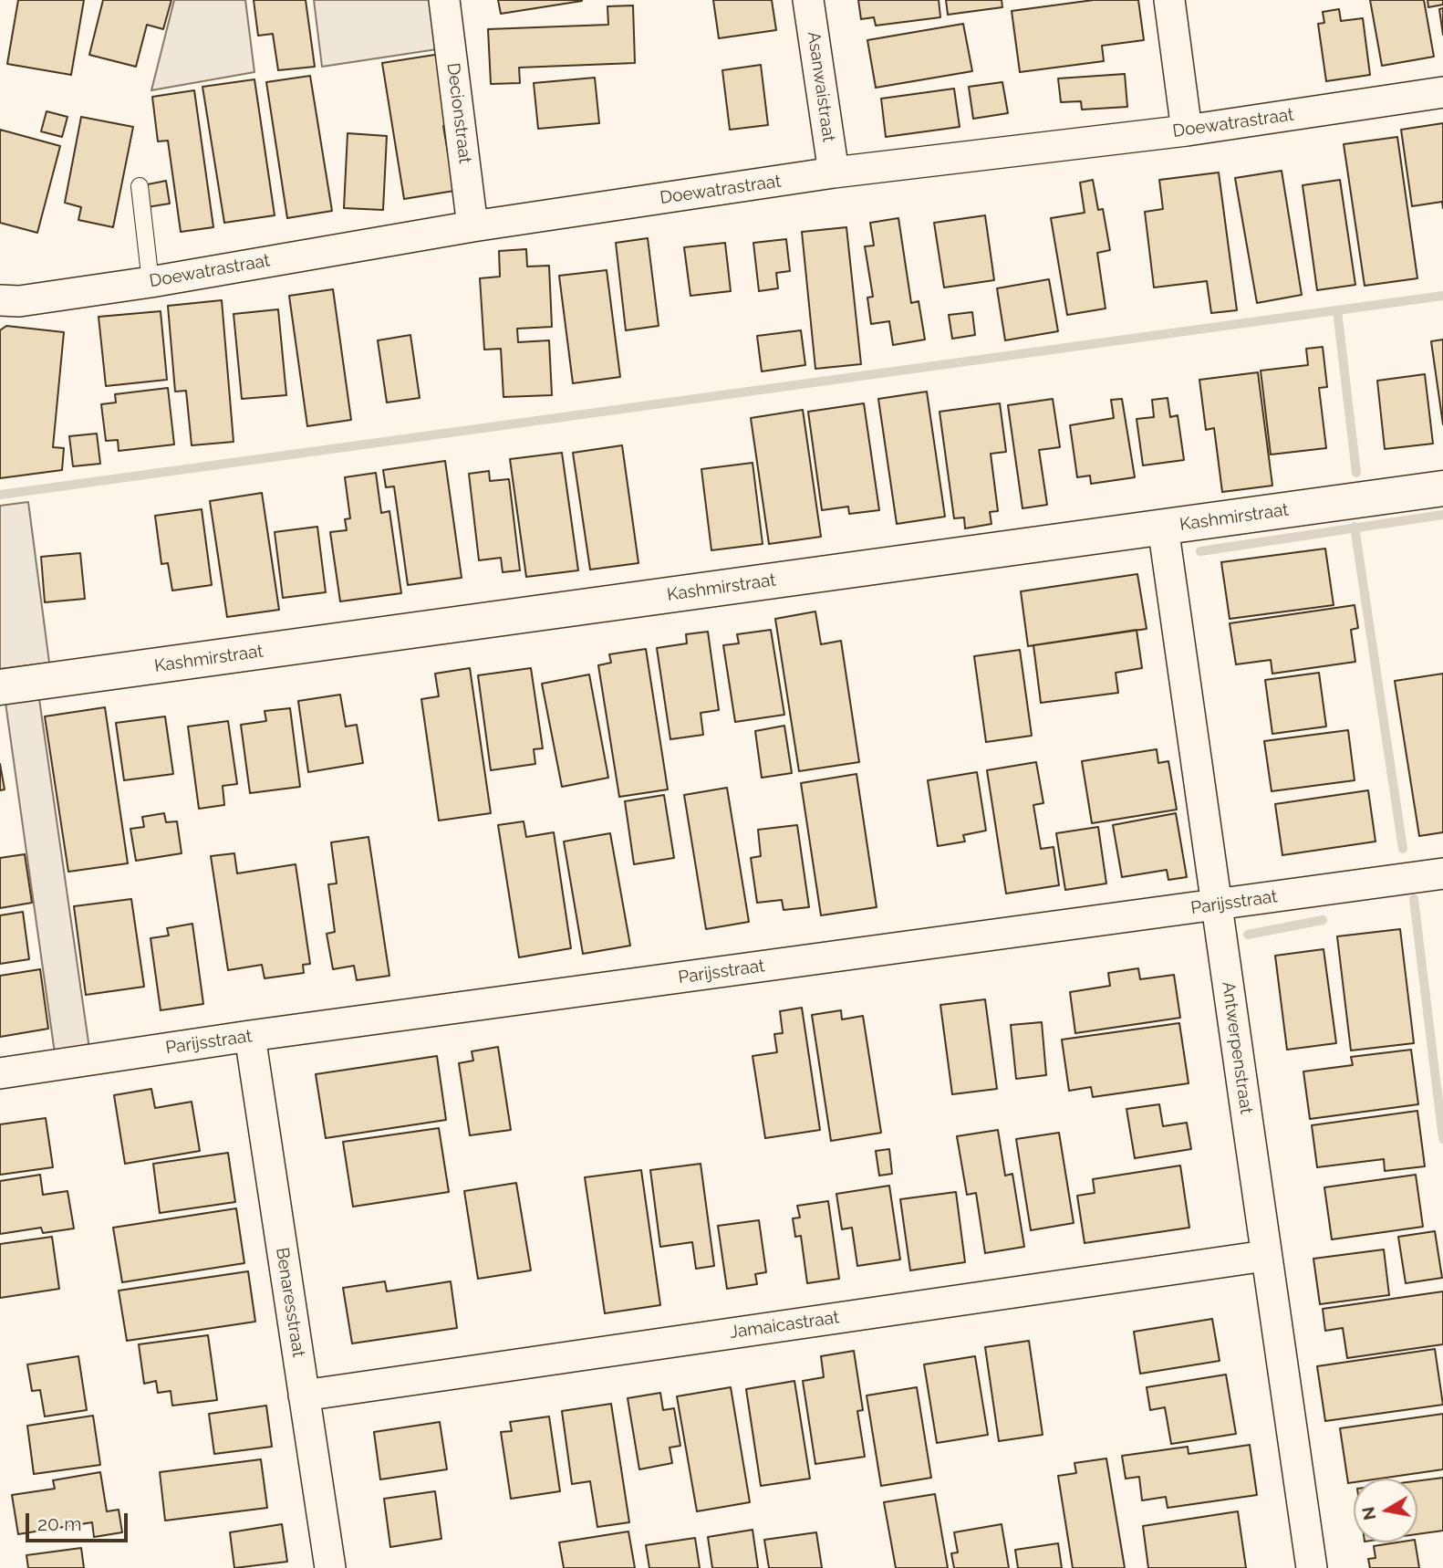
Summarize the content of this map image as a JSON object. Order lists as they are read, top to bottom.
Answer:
{
  "streets": {
    "street": [
      "Asanwaistraat",
      "Decionstraat",
      "Doewatrastraat",
      "Kashmirstraat",
      "Parijsstraat",
      "Antwerpenstraat",
      "Benaresstraat",
      "Jamaicastraat"
    ]
  },
  "crossings": [
    ["Asanwaistraat", "Doewatrastraat"],
    ["Decionstraat", "Doewatrastraat"],
    ["Kashmirstraat", "Antwerpenstraat"],
    ["Parijsstraat", "Antwerpenstraat"],
    ["Parijsstraat", "Benaresstraat"],
    ["Antwerpenstraat", "Jamaicastraat"],
    ["Benaresstraat", "Jamaicastraat"]
  ],
  "scale_bar": "20 m",
  "north": "left"
}
